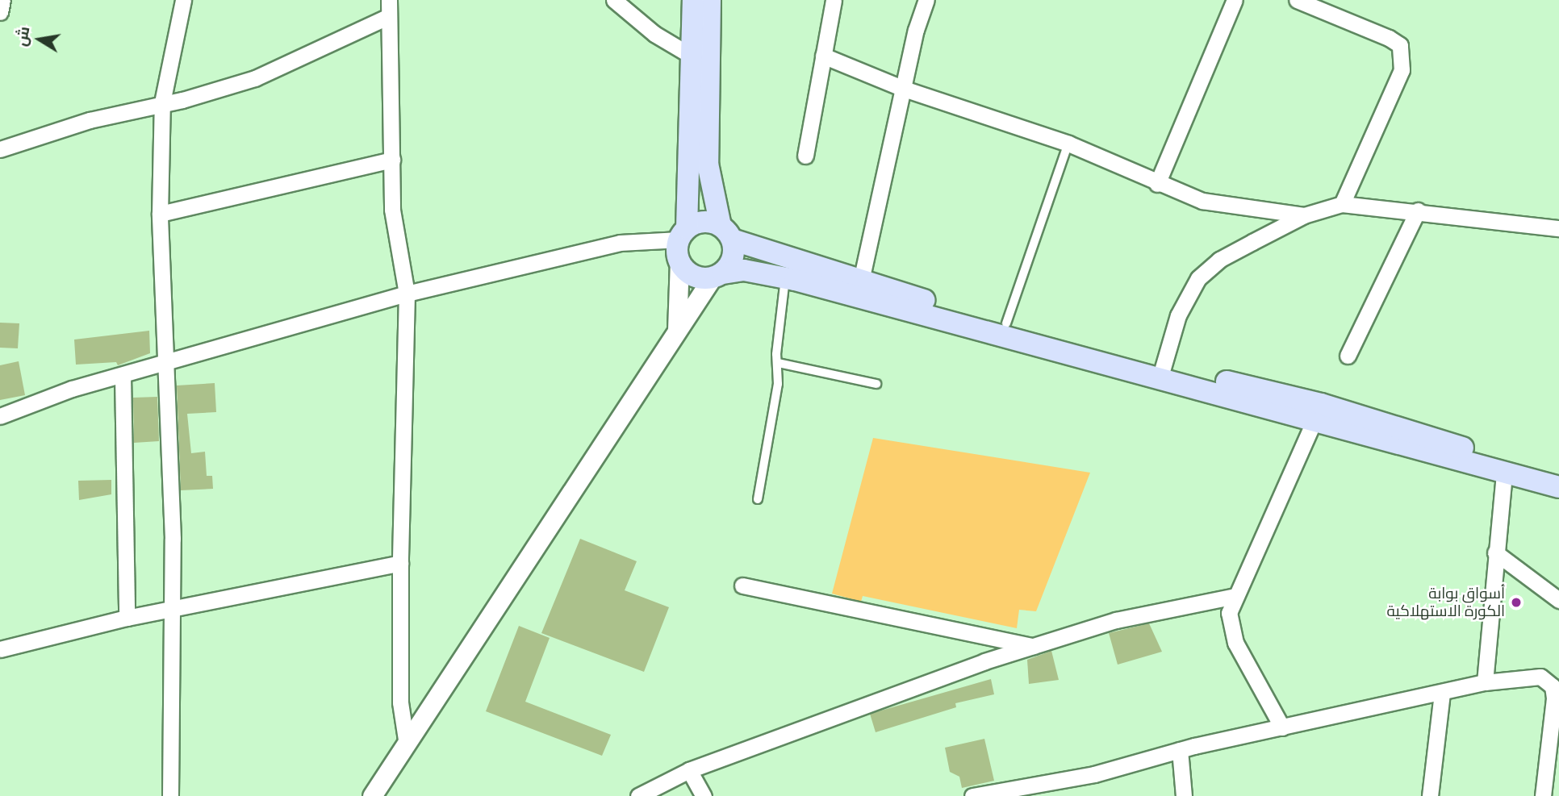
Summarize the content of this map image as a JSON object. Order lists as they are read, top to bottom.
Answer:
{
  "places": ["أسواق بوابة الكورة الاستهلاكية"],
  "north": "left"
}
